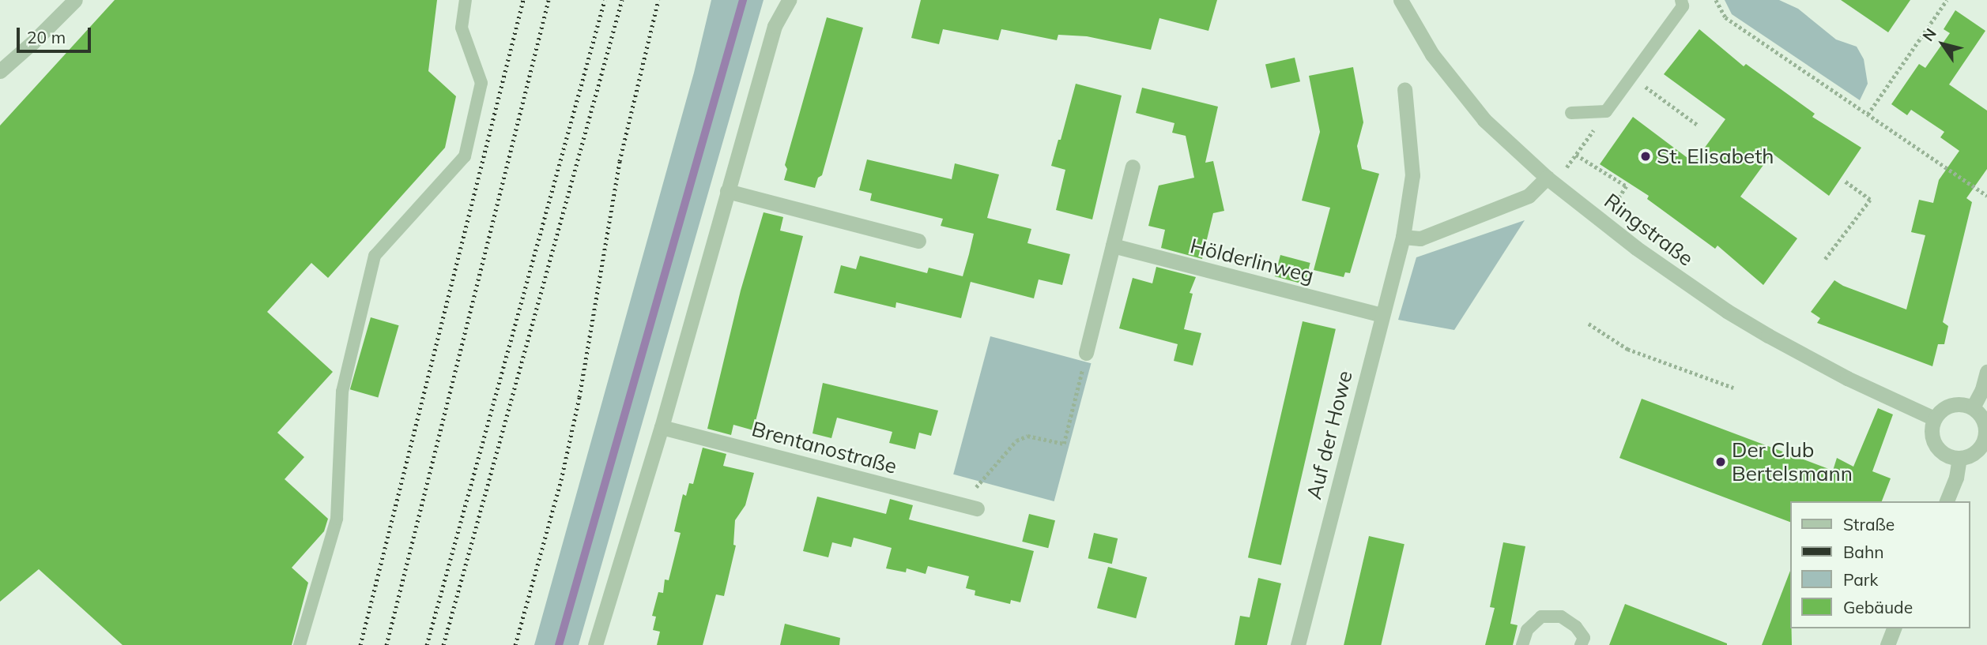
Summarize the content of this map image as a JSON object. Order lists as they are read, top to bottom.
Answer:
{
  "streets": {
    "street": [
      "Ringstraße",
      "Hölderlinweg",
      "Auf der Howe",
      "Brentanostraße"
    ]
  },
  "crossings": [
    ["Hölderlinweg", "Auf der Howe"]
  ],
  "places": ["St. Elisabeth", "Der Club Bertelsmann"],
  "legend": [
    "Straße",
    "Bahn",
    "Park",
    "Gebäude"
  ],
  "scale_bar": "20 m",
  "north": "top left"
}
